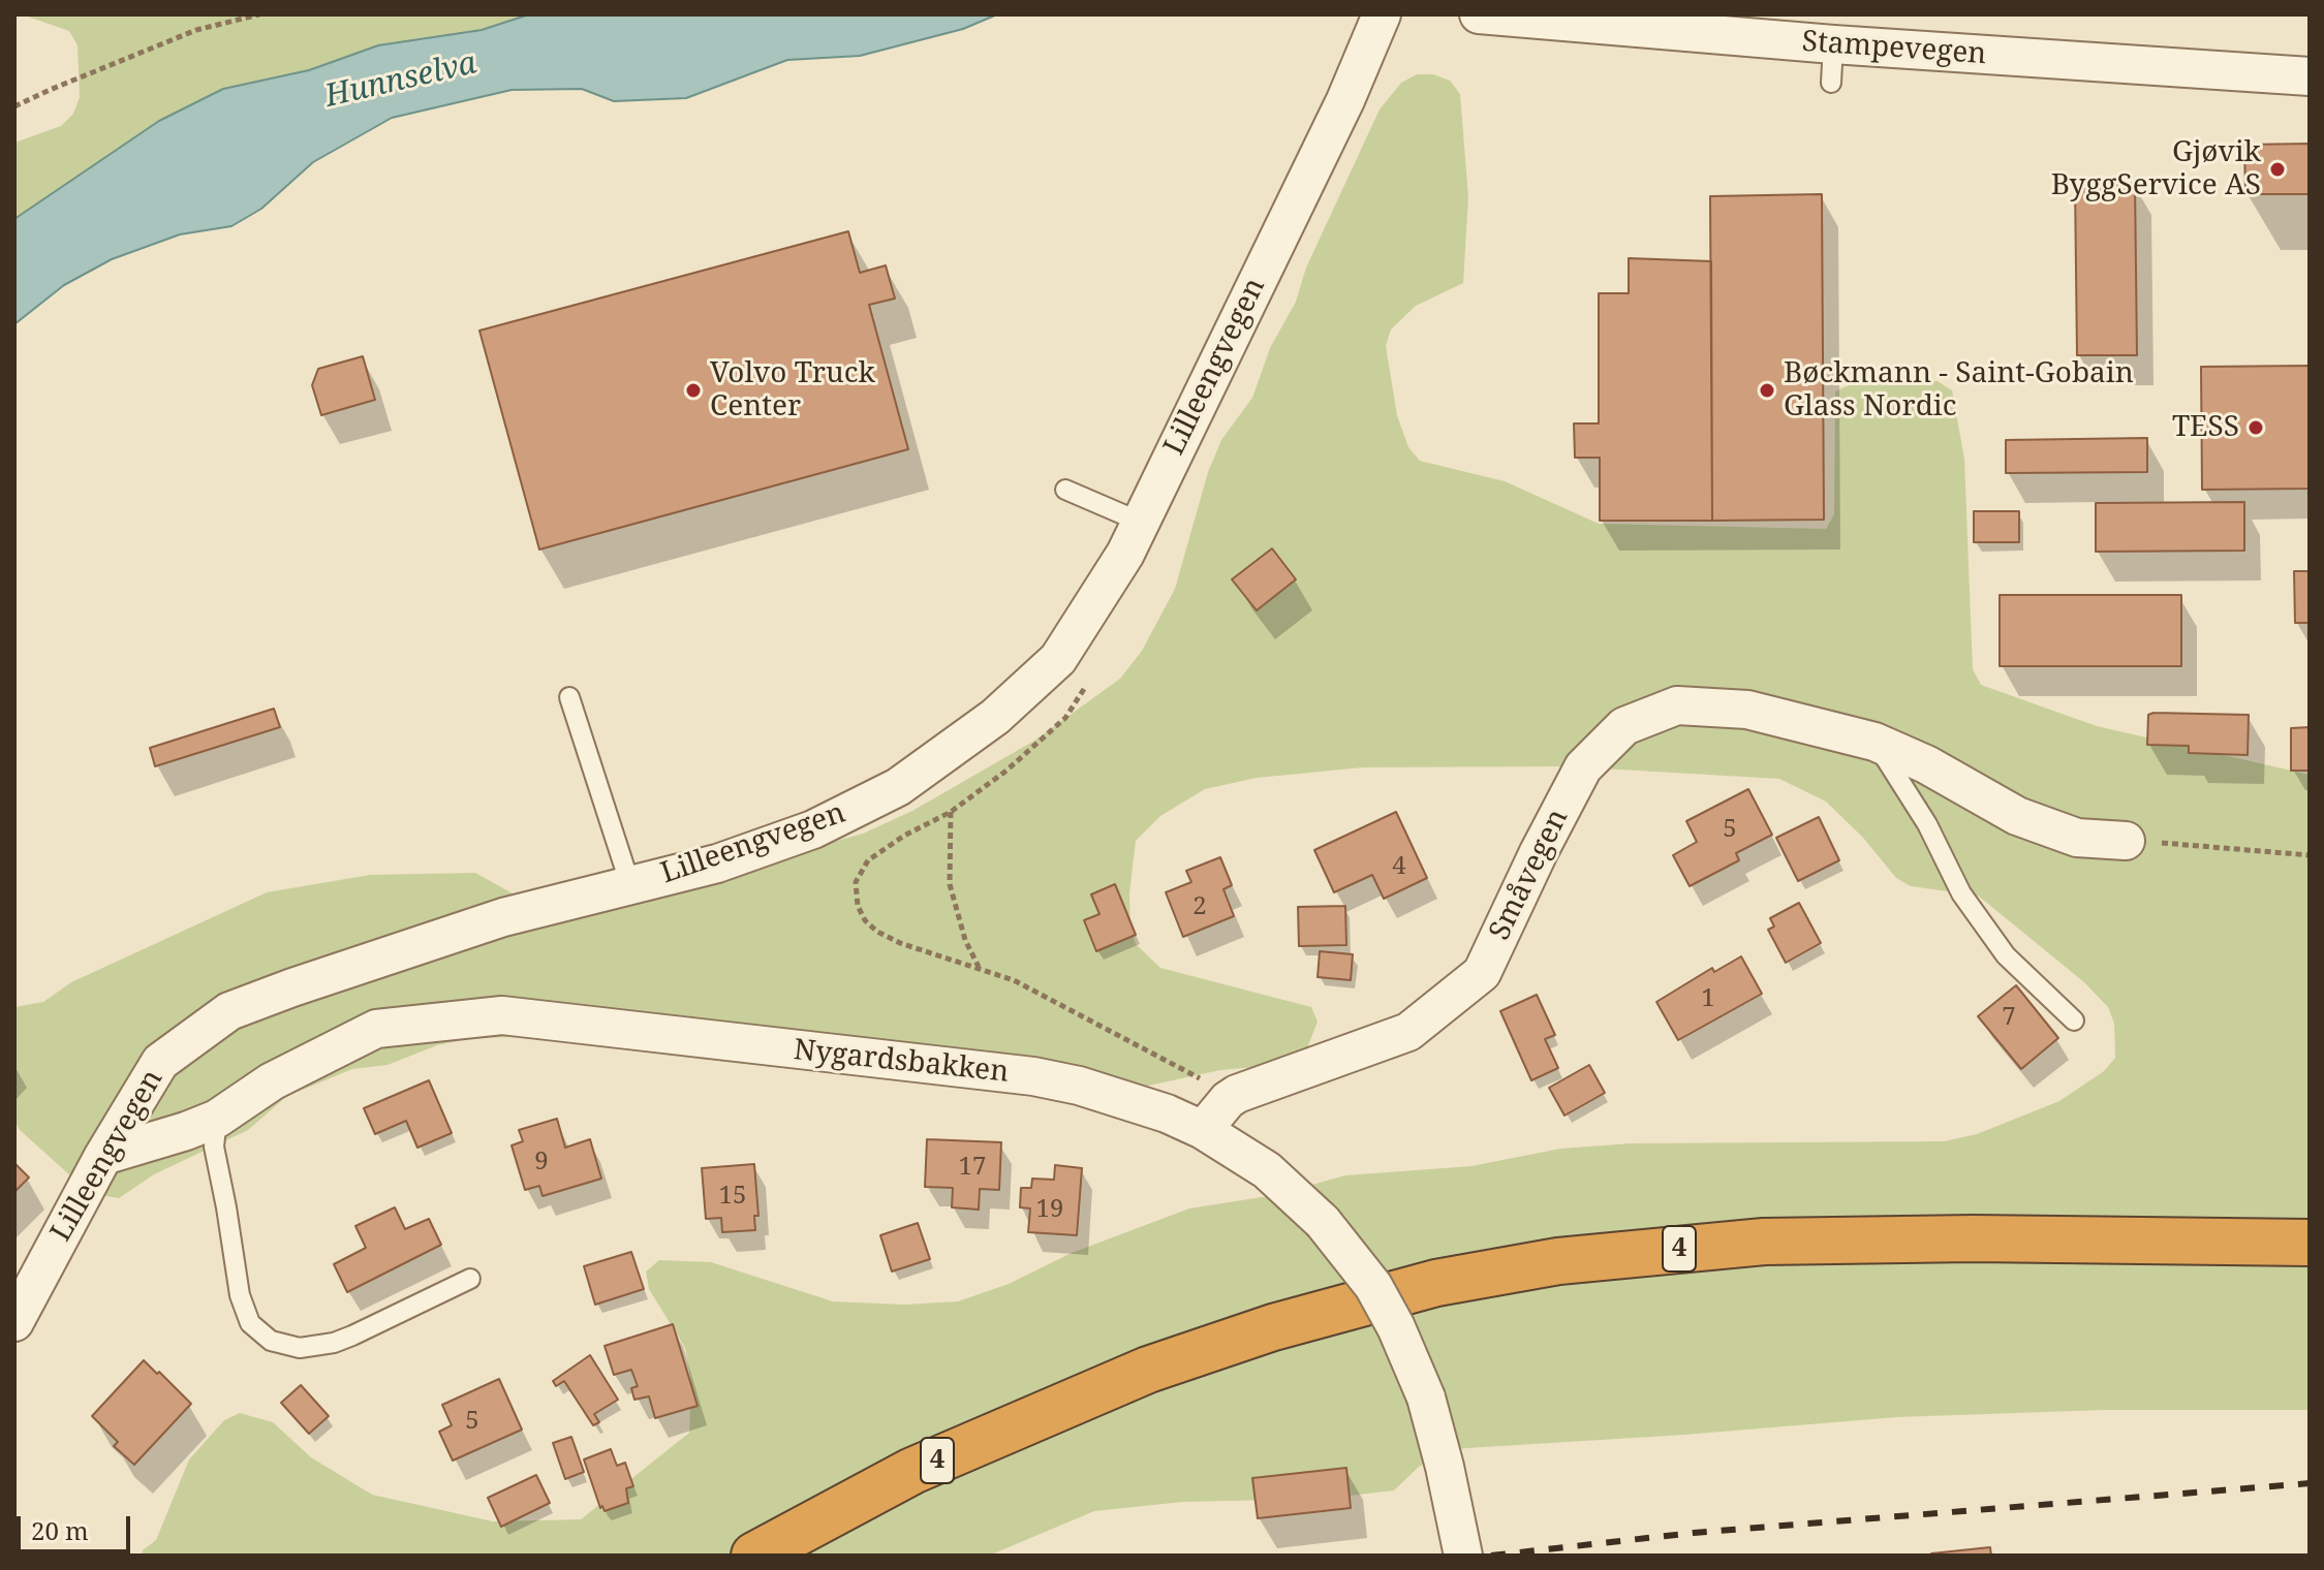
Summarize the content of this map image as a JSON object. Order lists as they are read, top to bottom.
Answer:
{
  "streets": {
    "highway": ["4"],
    "street": [
      "Stampevegen",
      "Lilleengvegen",
      "Småvegen",
      "Nygardsbakken"
    ]
  },
  "crossings": [
    ["Lilleengvegen", "Nygardsbakken"],
    ["Småvegen", "Nygardsbakken"]
  ],
  "water": ["Hunnselva"],
  "places": [
    "Gjøvik ByggService AS",
    "Volvo Truck Center",
    "Bøckmann - Saint-Gobain Glass Nordic",
    "TESS"
  ],
  "house_numbers": [
    "5",
    "4",
    "2",
    "1",
    "7",
    "9",
    "17",
    "15",
    "19",
    "5"
  ],
  "scale_bar": "20 m"
}
